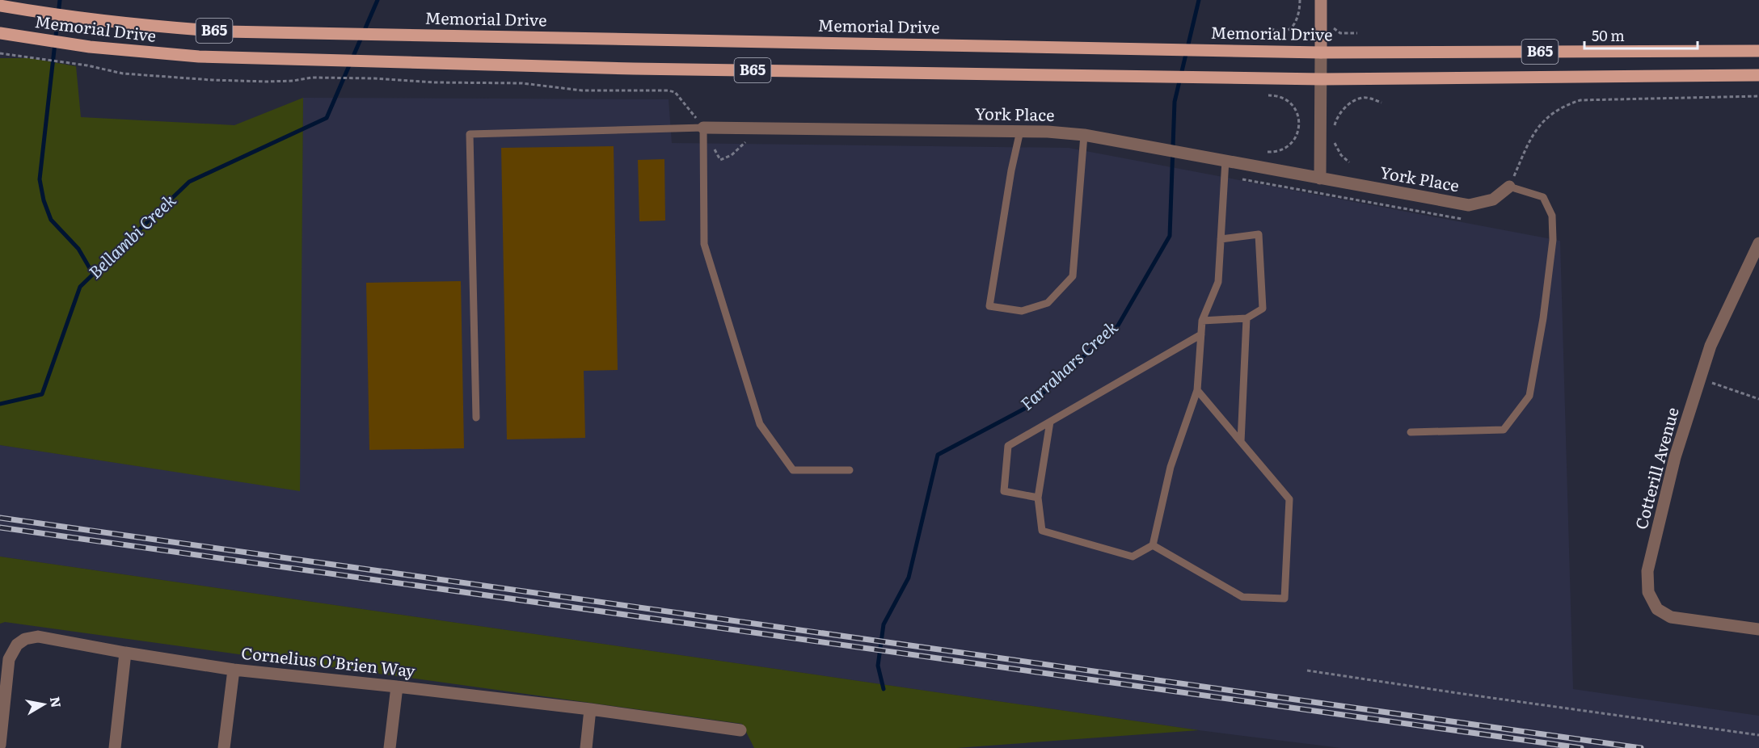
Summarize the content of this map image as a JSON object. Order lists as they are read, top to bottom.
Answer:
{
  "streets": {
    "main road": ["Memorial Drive", "B65"],
    "street": ["York Place", "Cotterill Avenue", "Cornelius O'Brien Way"]
  },
  "water": ["Bellambi Creek", "Farrahars Creek"],
  "scale_bar": "50 m",
  "north": "right"
}
